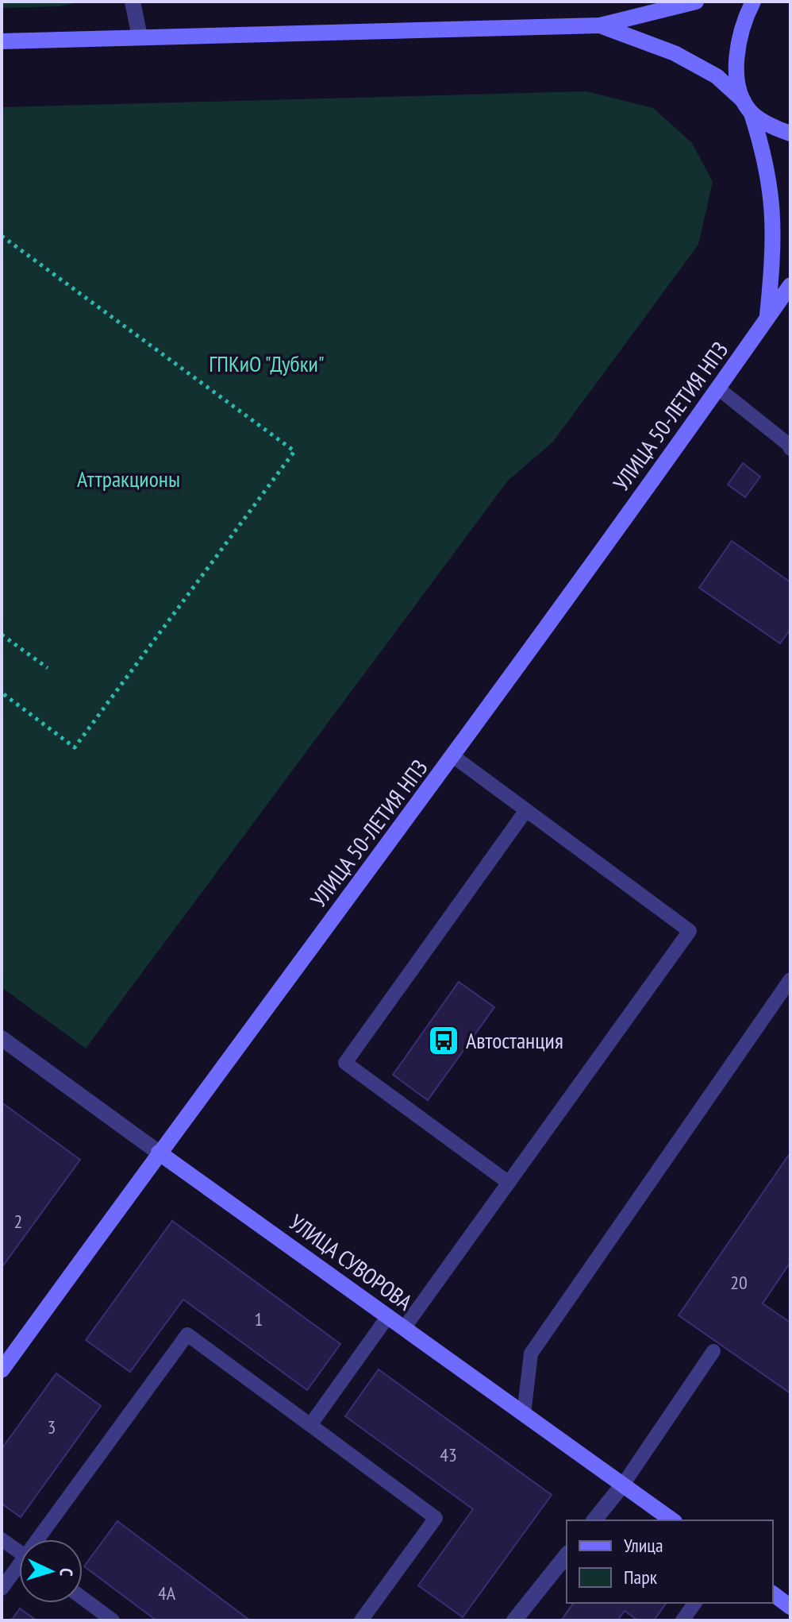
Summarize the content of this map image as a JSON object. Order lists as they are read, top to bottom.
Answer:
{
  "streets": {
    "main road": ["УЛИЦА 50-ЛЕТИЯ НПЗ", "УЛИЦА СУВОРОВА"]
  },
  "crossings": [
    ["УЛИЦА 50-ЛЕТИЯ НПЗ", "УЛИЦА СУВОРОВА"]
  ],
  "parks": ["ГПКиО \"Дубки\"", "Аттракционы"],
  "places": {
    "bus stop": ["Автостанция"]
  },
  "house_numbers": [
    "2",
    "20",
    "1",
    "3",
    "43",
    "4А"
  ],
  "legend": ["Улица", "Парк"],
  "north": "right"
}
